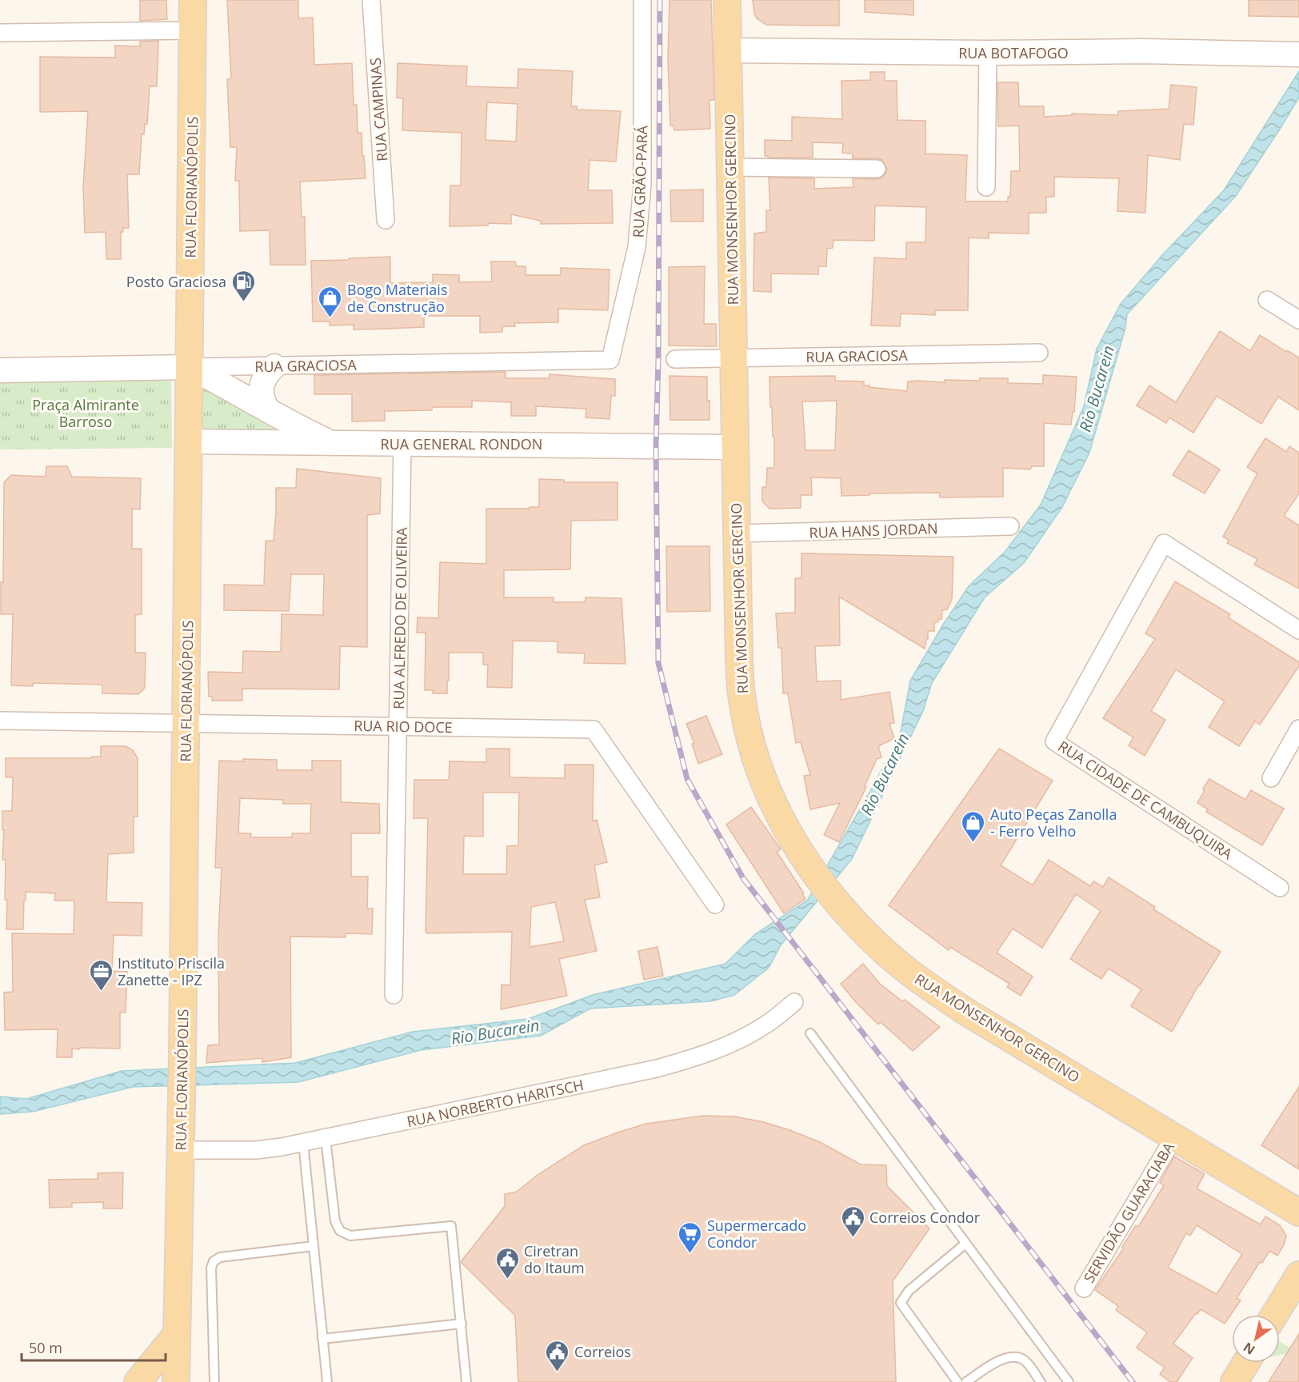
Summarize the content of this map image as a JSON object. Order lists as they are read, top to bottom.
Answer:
{
  "streets": {
    "main road": ["RUA FLORIANÓPOLIS", "RUA MONSENHOR GERCINO"],
    "street": [
      "RUA BOTAFOGO",
      "RUA CAMPINAS",
      "RUA GRÃO-PARÁ",
      "RUA GRACIOSA",
      "RUA GENERAL RONDON",
      "RUA HANS JORDAN",
      "RUA ALFREDO DE OLIVEIRA",
      "RUA RIO DOCE",
      "RUA CIDADE DE CAMBUQUIRA",
      "RUA NORBERTO HARITSCH",
      "SERVIDÃO GUARACIABA"
    ]
  },
  "crossings": [
    ["RUA BOTAFOGO", "RUA MONSENHOR GERCINO"],
    ["RUA GRÃO-PARÁ", "RUA GRACIOSA"],
    ["RUA FLORIANÓPOLIS", "RUA GRACIOSA"],
    ["RUA FLORIANÓPOLIS", "RUA GENERAL RONDON"],
    ["RUA FLORIANÓPOLIS", "RUA RIO DOCE"],
    ["RUA FLORIANÓPOLIS", "RUA NORBERTO HARITSCH"],
    ["RUA MONSENHOR GERCINO", "RUA GRACIOSA"],
    ["RUA MONSENHOR GERCINO", "RUA GENERAL RONDON"],
    ["RUA MONSENHOR GERCINO", "RUA HANS JORDAN"],
    ["RUA MONSENHOR GERCINO", "SERVIDÃO GUARACIABA"],
    ["RUA GENERAL RONDON", "RUA ALFREDO DE OLIVEIRA"],
    ["RUA ALFREDO DE OLIVEIRA", "RUA RIO DOCE"]
  ],
  "water": ["Rio Bucarein"],
  "parks": ["Praça Almirante Barroso"],
  "places": {
    "fuel station": ["Posto Graciosa"],
    "shop": ["Bogo Materiais de Construção", "Auto Peças Zanolla - Ferro Velho"],
    "office": ["Instituto Priscila Zanette - IPZ"],
    "public building": ["Correios Condor", "Ciretran do Itaum", "Correios"],
    "supermarket": ["Supermercado Condor"]
  },
  "scale_bar": "50 m",
  "north": "bottom left"
}
